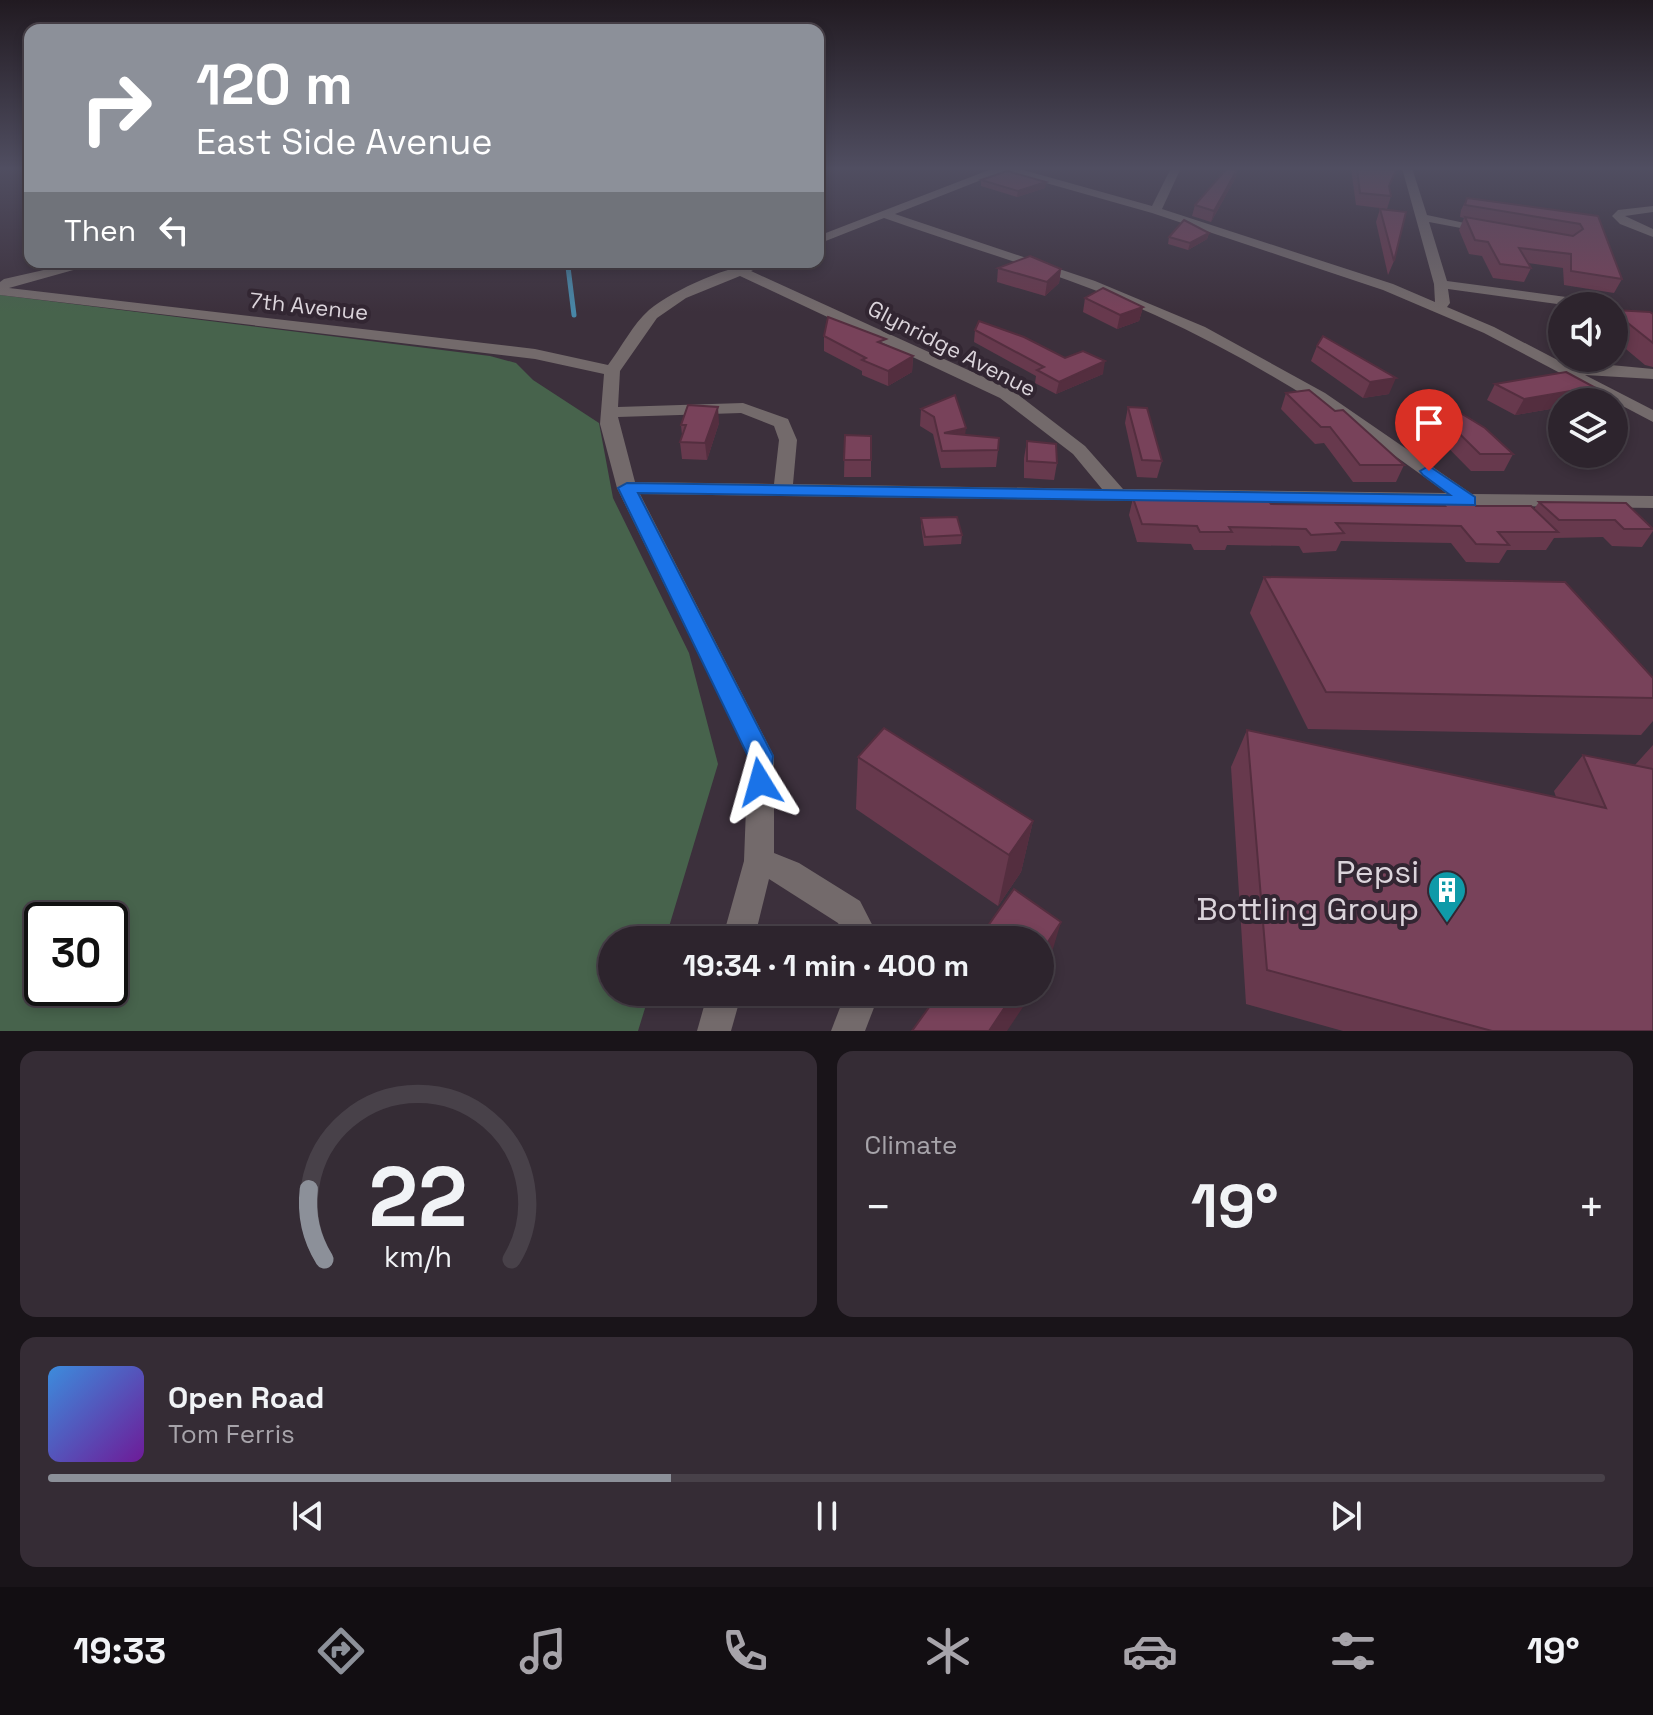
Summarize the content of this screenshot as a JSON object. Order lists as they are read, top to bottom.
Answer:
{
  "streets": {
    "street": ["7th Avenue", "Glynridge Avenue"]
  },
  "places": {
    "building": ["Pepsi Bottling Group"]
  },
  "page": {
    "turn": ["120 m", "East Side Avenue"],
    "then": "Then",
    "limit": "30",
    "trip": "19:34 · 1 min · 400 m",
    "tile": "Climate",
    "heat": ["−", "19°", "+"],
    "song": ["Open Road", "Tom Ferris"],
    "tabs": ["19:33", "19°"],
    "gauge": ["22", "km/h"]
  }
}
